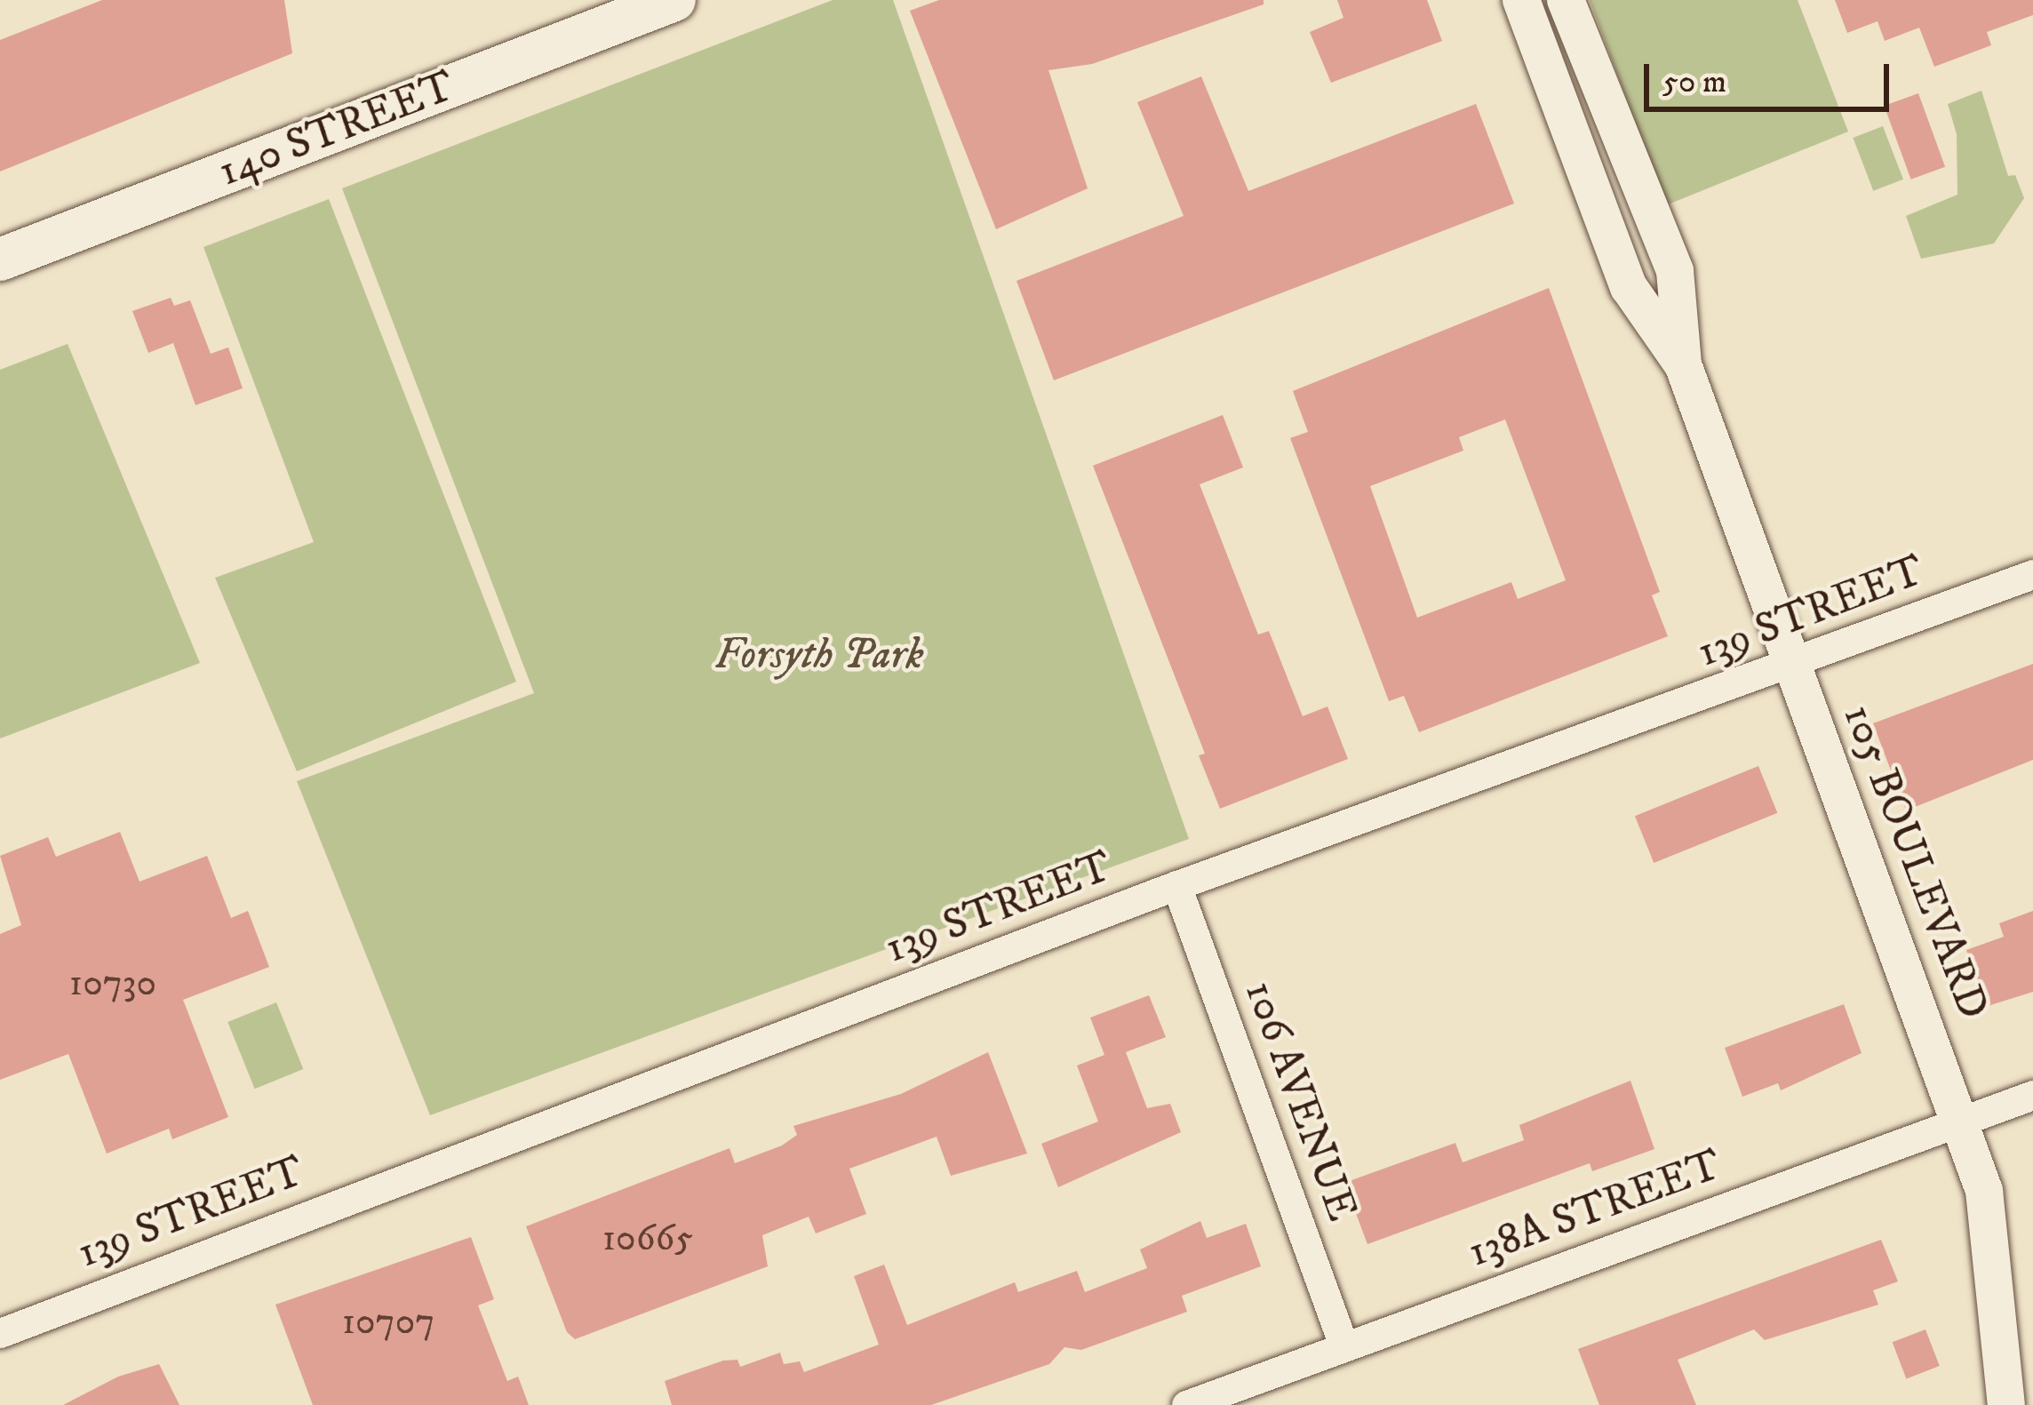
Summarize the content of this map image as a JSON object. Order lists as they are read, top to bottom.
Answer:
{
  "streets": {
    "main road": ["140 STREET"],
    "street": [
      "139 STREET",
      "105 BOULEVARD",
      "106 AVENUE",
      "138A STREET"
    ]
  },
  "crossings": [
    ["139 STREET", "105 BOULEVARD"],
    ["139 STREET", "106 AVENUE"],
    ["105 BOULEVARD", "138A STREET"],
    ["106 AVENUE", "138A STREET"]
  ],
  "parks": ["Forsyth Park"],
  "house_numbers": ["10730", "10665", "10707"],
  "scale_bar": "50 m"
}
